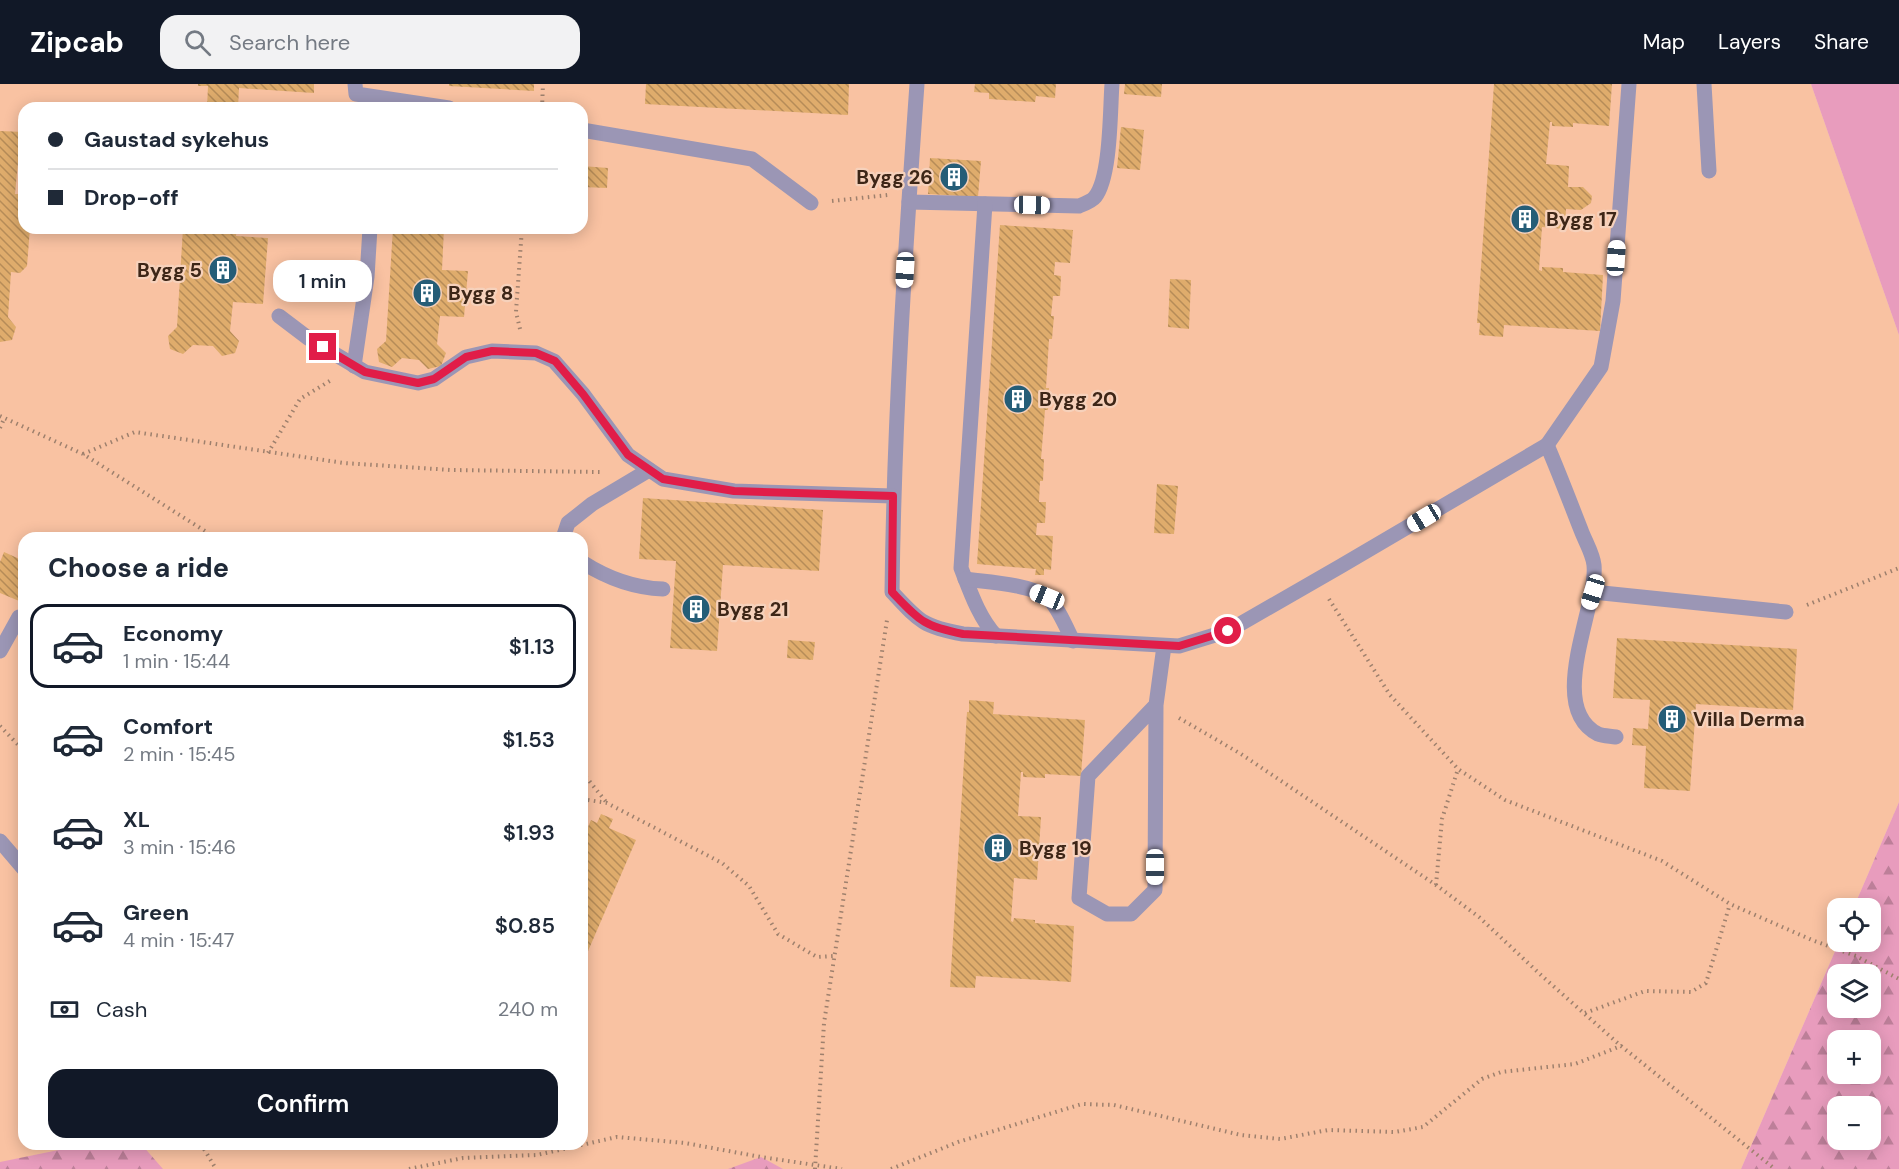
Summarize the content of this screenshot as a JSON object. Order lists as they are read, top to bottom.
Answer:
{
  "places": {
    "building": [
      "Bygg 26",
      "Bygg 17",
      "Bygg 5",
      "Bygg 8",
      "Bygg 20",
      "Bygg 21",
      "Villa Derma",
      "Bygg 19"
    ]
  },
  "page": {
    "header": "Zipcab",
    "search": "Search here",
    "nav": ["Map", "Layers", "Share"],
    "banner": ["Gaustad sykehus", "Drop-off"],
    "bubble": "1 min",
    "heading": "Choose a ride",
    "list": [
      {
        "name": "Economy",
        "note": "1 min · 15:44",
        "value": "$1.13"
      },
      {
        "name": "Comfort",
        "note": "2 min · 15:45",
        "value": "$1.53"
      },
      {
        "name": "XL",
        "note": "3 min · 15:46",
        "value": "$1.93"
      },
      {
        "name": "Green",
        "note": "4 min · 15:47",
        "value": "$0.85"
      }
    ],
    "map_buttons": ["+", "−"],
    "pay": ["Cash", "240 m"],
    "buttons": "Confirm"
  }
}
